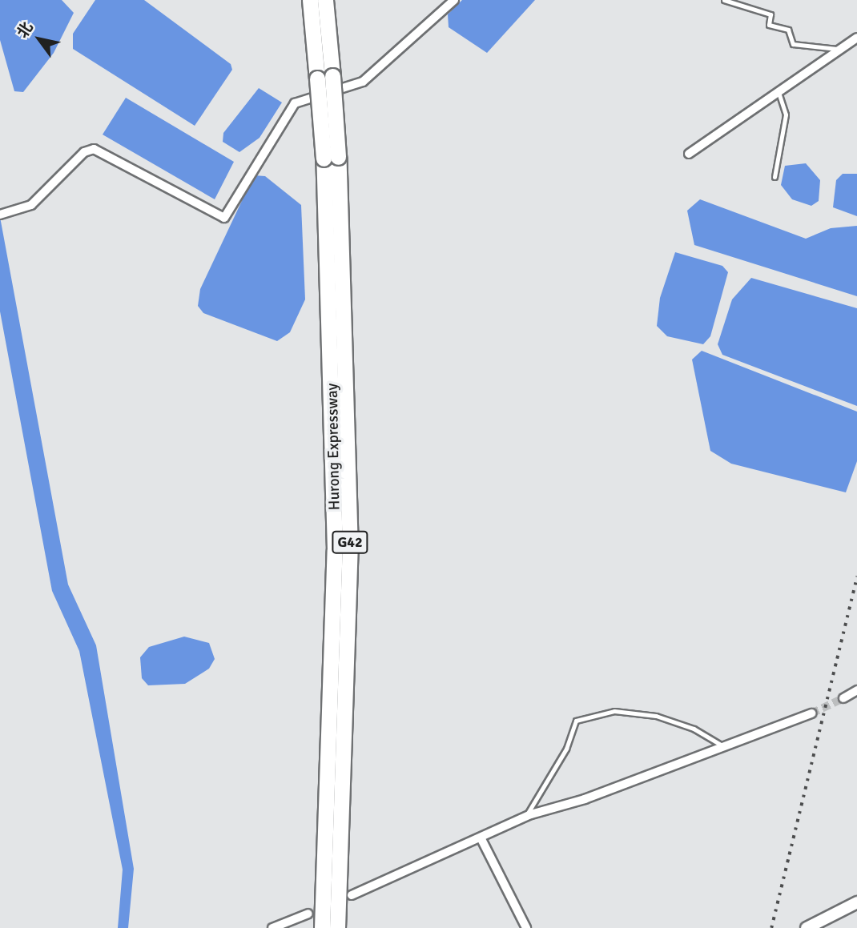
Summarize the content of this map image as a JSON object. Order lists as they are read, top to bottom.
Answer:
{
  "streets": {
    "highway": ["Hurong Expressway", "G42"]
  },
  "north": "top left"
}
